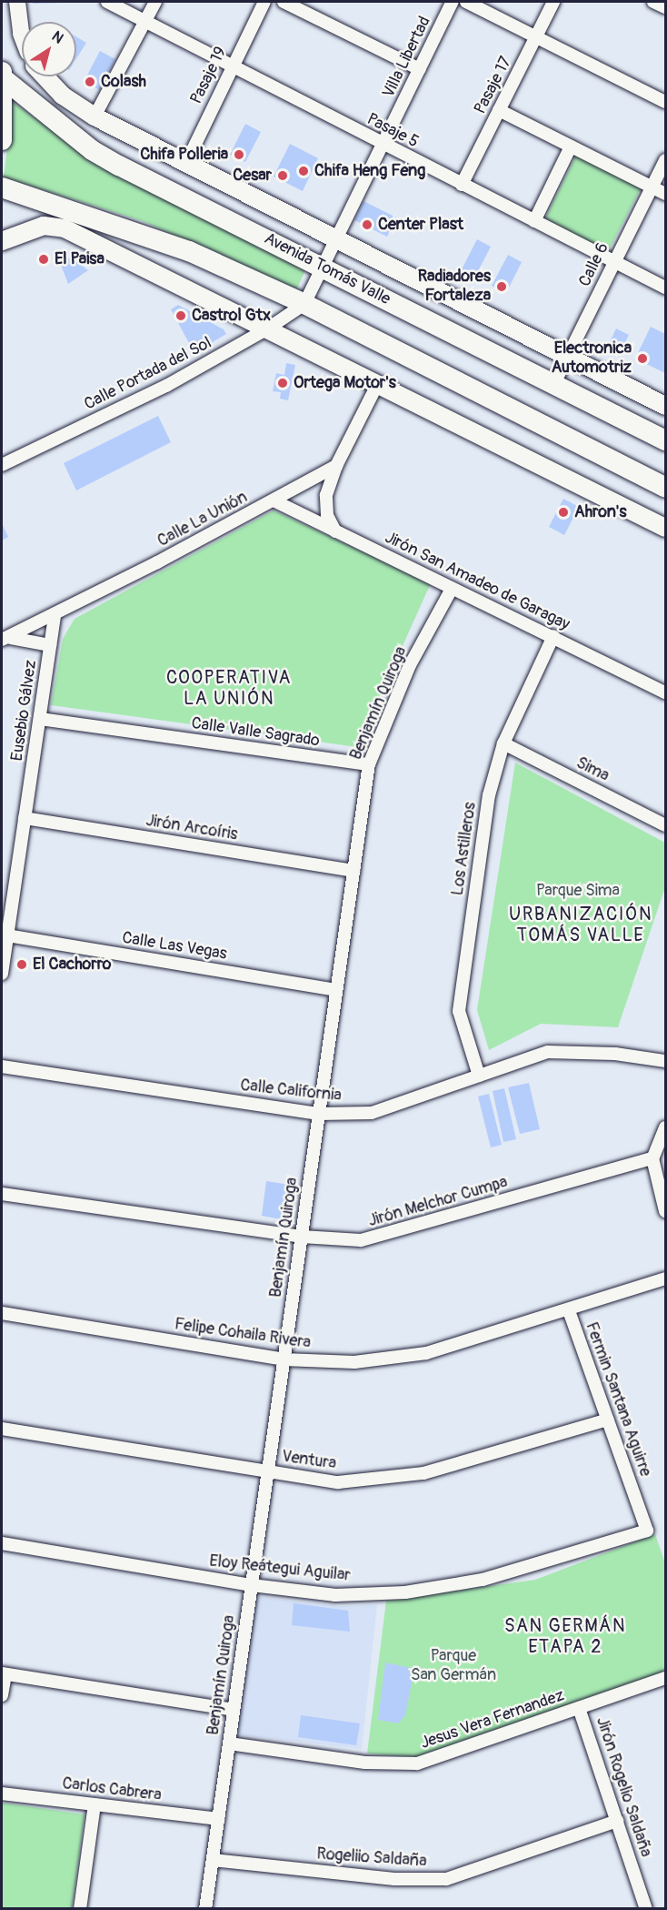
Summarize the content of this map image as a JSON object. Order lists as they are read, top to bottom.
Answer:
{
  "streets": {
    "main road": ["Avenida Tomás Valle"],
    "street": [
      "Villa Libertad",
      "Pasaje 19",
      "Pasaje 17",
      "Pasaje 5",
      "Calle 6",
      "Calle Portada del Sol",
      "Calle La Unión",
      "Jirón San Amadeo de Garagay",
      "Benjamín Quiroga",
      "Eusebio Gálvez",
      "Calle Valle Sagrado",
      "Sima",
      "Jirón Arcoíris",
      "Los Astilleros",
      "Calle Las Vegas",
      "Calle California",
      "Jirón Melchor Cumpa",
      "Felipe Cohaila Rivera",
      "Fermin Santana Aguirre",
      "Ventura",
      "Eloy Reátegui Aguilar",
      "Jesus Vera Fernandez",
      "Jirón Rogelio Saldaña",
      "Carlos Cabrera",
      "Rogeliio Saldaña"
    ]
  },
  "crossings": [
    ["Villa Libertad", "Pasaje 5"],
    ["Villa Libertad", "Avenida Tomás Valle"],
    ["Villa Libertad", "Calle Portada del Sol"],
    ["Pasaje 19", "Pasaje 5"],
    ["Pasaje 19", "Avenida Tomás Valle"],
    ["Pasaje 17", "Pasaje 5"],
    ["Pasaje 5", "Calle 6"],
    ["Calle 6", "Avenida Tomás Valle"],
    ["Calle La Unión", "Jirón San Amadeo de Garagay"],
    ["Calle La Unión", "Eusebio Gálvez"],
    ["Jirón San Amadeo de Garagay", "Benjamín Quiroga"],
    ["Jirón San Amadeo de Garagay", "Los Astilleros"],
    ["Benjamín Quiroga", "Calle Valle Sagrado"],
    ["Benjamín Quiroga", "Jirón Arcoíris"],
    ["Benjamín Quiroga", "Calle Las Vegas"],
    ["Benjamín Quiroga", "Calle California"],
    ["Benjamín Quiroga", "Jirón Melchor Cumpa"],
    ["Benjamín Quiroga", "Felipe Cohaila Rivera"],
    ["Benjamín Quiroga", "Ventura"],
    ["Benjamín Quiroga", "Eloy Reátegui Aguilar"],
    ["Benjamín Quiroga", "Jesus Vera Fernandez"],
    ["Benjamín Quiroga", "Carlos Cabrera"],
    ["Benjamín Quiroga", "Rogeliio Saldaña"],
    ["Eusebio Gálvez", "Calle Valle Sagrado"],
    ["Eusebio Gálvez", "Jirón Arcoíris"],
    ["Eusebio Gálvez", "Calle Las Vegas"],
    ["Sima", "Los Astilleros"],
    ["Los Astilleros", "Calle California"],
    ["Felipe Cohaila Rivera", "Fermin Santana Aguirre"],
    ["Fermin Santana Aguirre", "Ventura"],
    ["Fermin Santana Aguirre", "Eloy Reátegui Aguilar"],
    ["Jesus Vera Fernandez", "Jirón Rogelio Saldaña"],
    ["Jirón Rogelio Saldaña", "Rogeliio Saldaña"]
  ],
  "districts": ["COOPERATIVA LA UNIÓN", "URBANIZACIÓN TOMÁS VALLE", "SAN GERMÁN ETAPA 2"],
  "parks": ["Parque Sima", "Parque San Germán"],
  "places": [
    "Colash",
    "Chifa Polleria",
    "Chifa Heng Feng",
    "Cesar",
    "Center Plast",
    "El Paisa",
    "Radiadores Fortaleza",
    "Castrol Gtx",
    "Electronica Automotriz",
    "Ortega Motor's",
    "Ahron's",
    "El Cachorro"
  ],
  "north": "top right"
}
